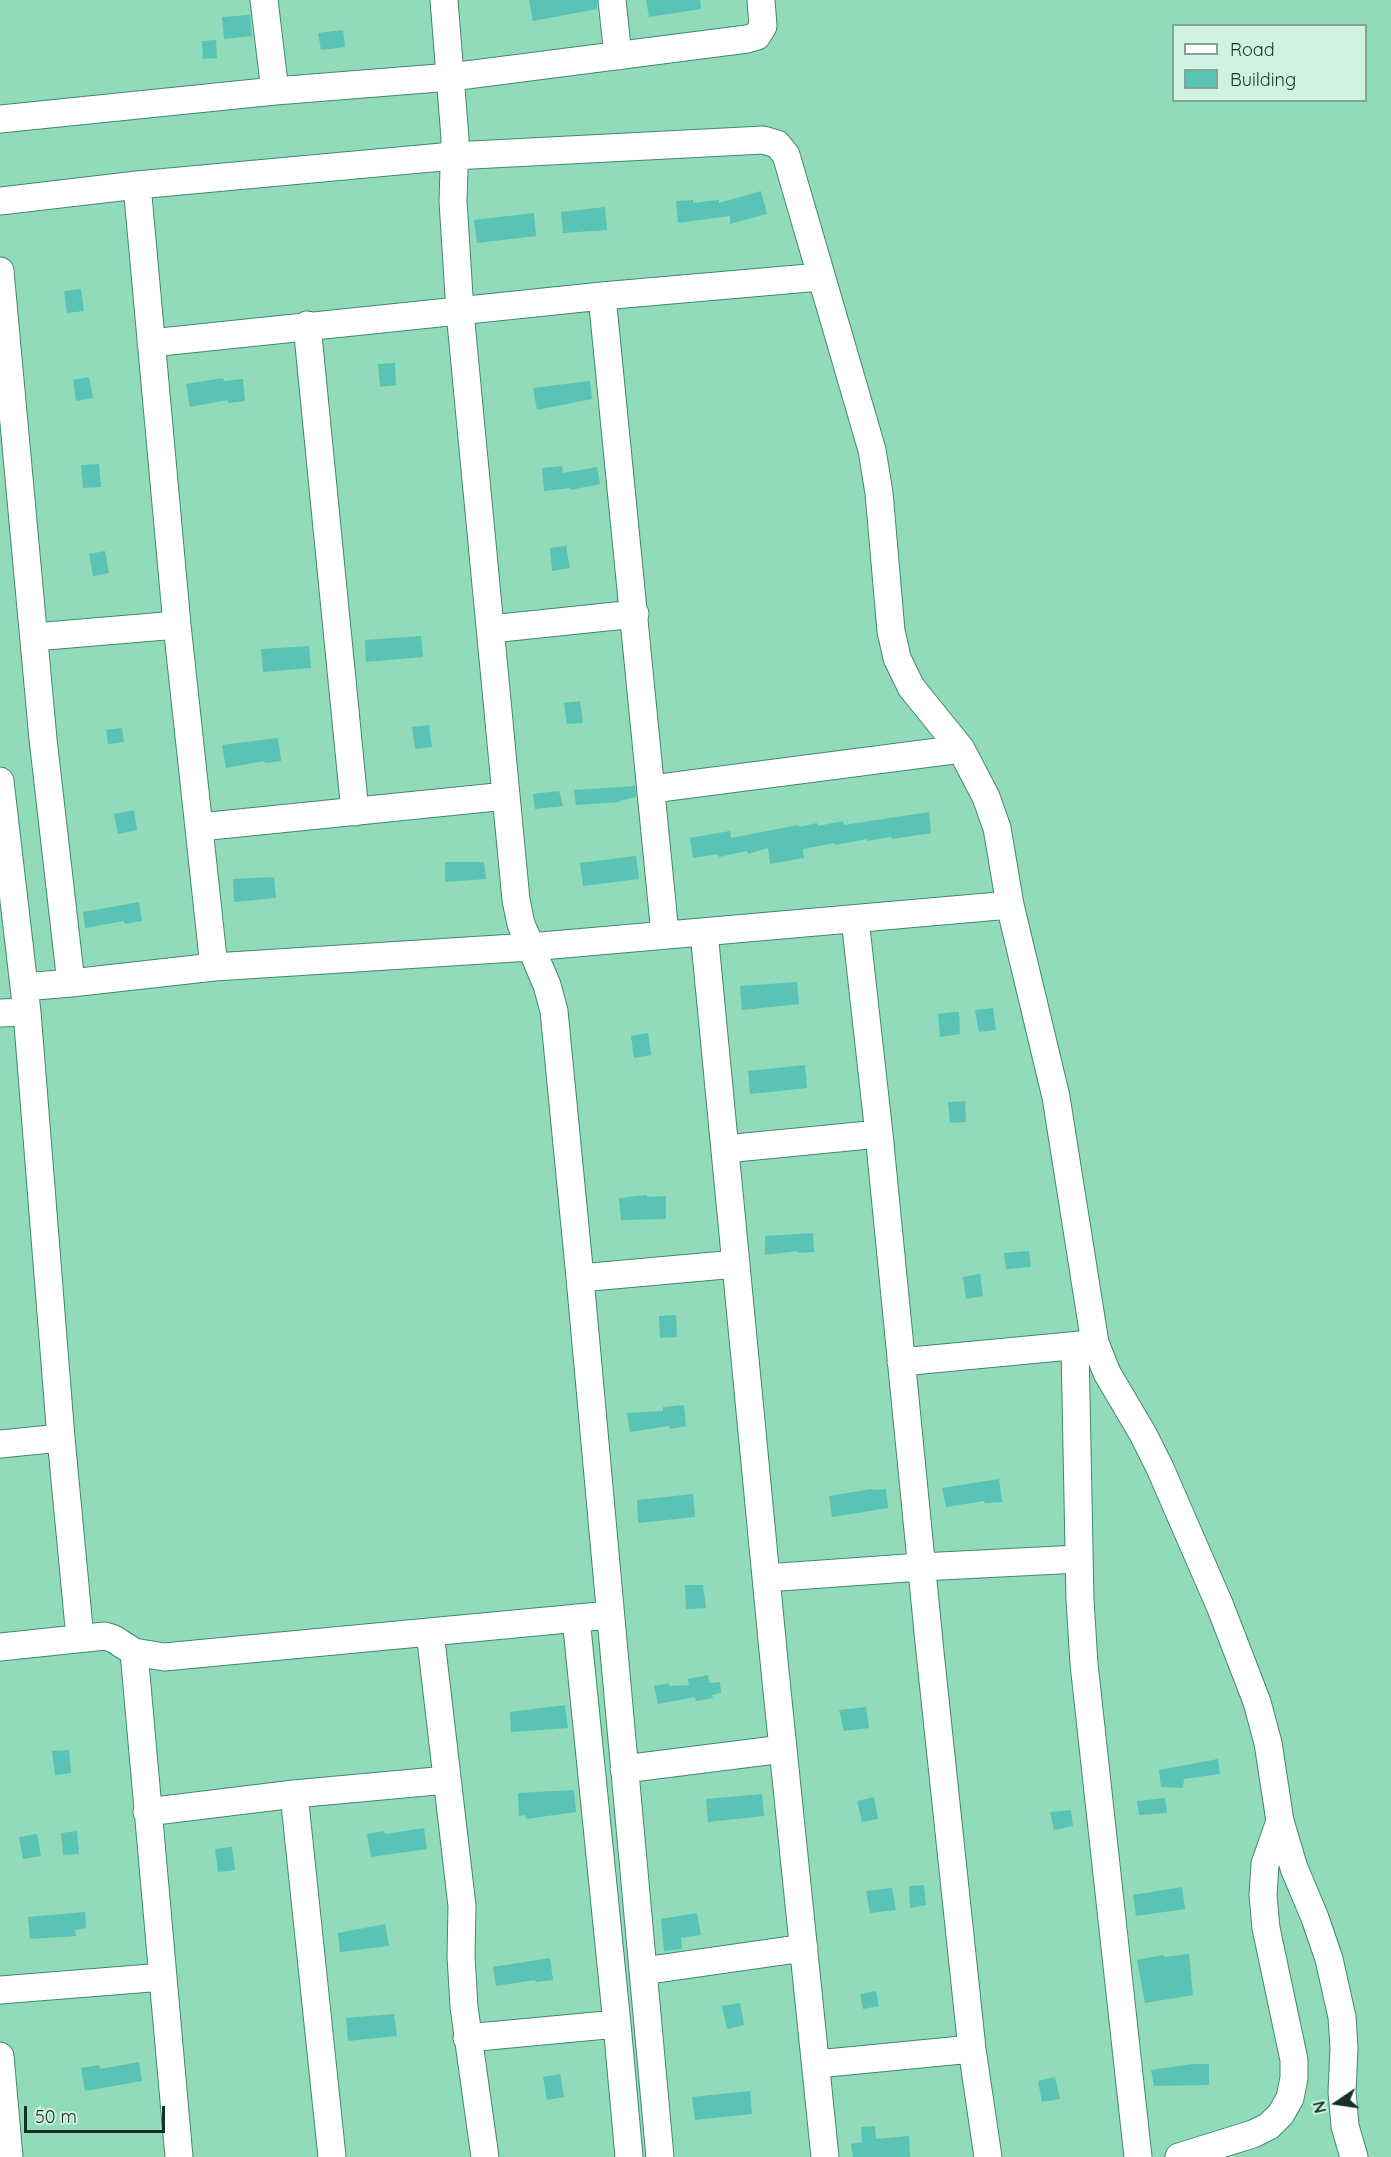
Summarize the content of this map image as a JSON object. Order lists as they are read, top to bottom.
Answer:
{
  "legend": ["Road", "Building"],
  "scale_bar": "50 m",
  "north": "left"
}
